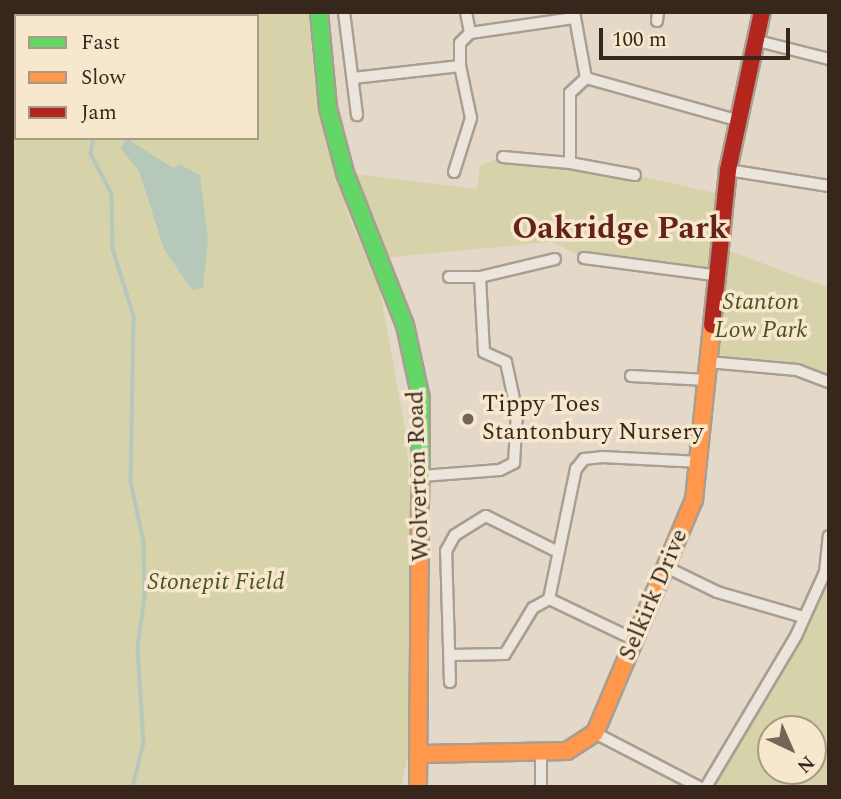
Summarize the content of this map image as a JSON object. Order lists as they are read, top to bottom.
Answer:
{
  "streets": {
    "street": ["Wolverton Road", "Selkirk Drive"]
  },
  "districts": ["Oakridge Park"],
  "parks": ["Stanton Low Park", "Stonepit Field"],
  "places": ["Tippy Toes Stantonbury Nursery"],
  "legend": ["Fast", "Slow", "Jam"],
  "scale_bar": "100 m",
  "north": "bottom right"
}
